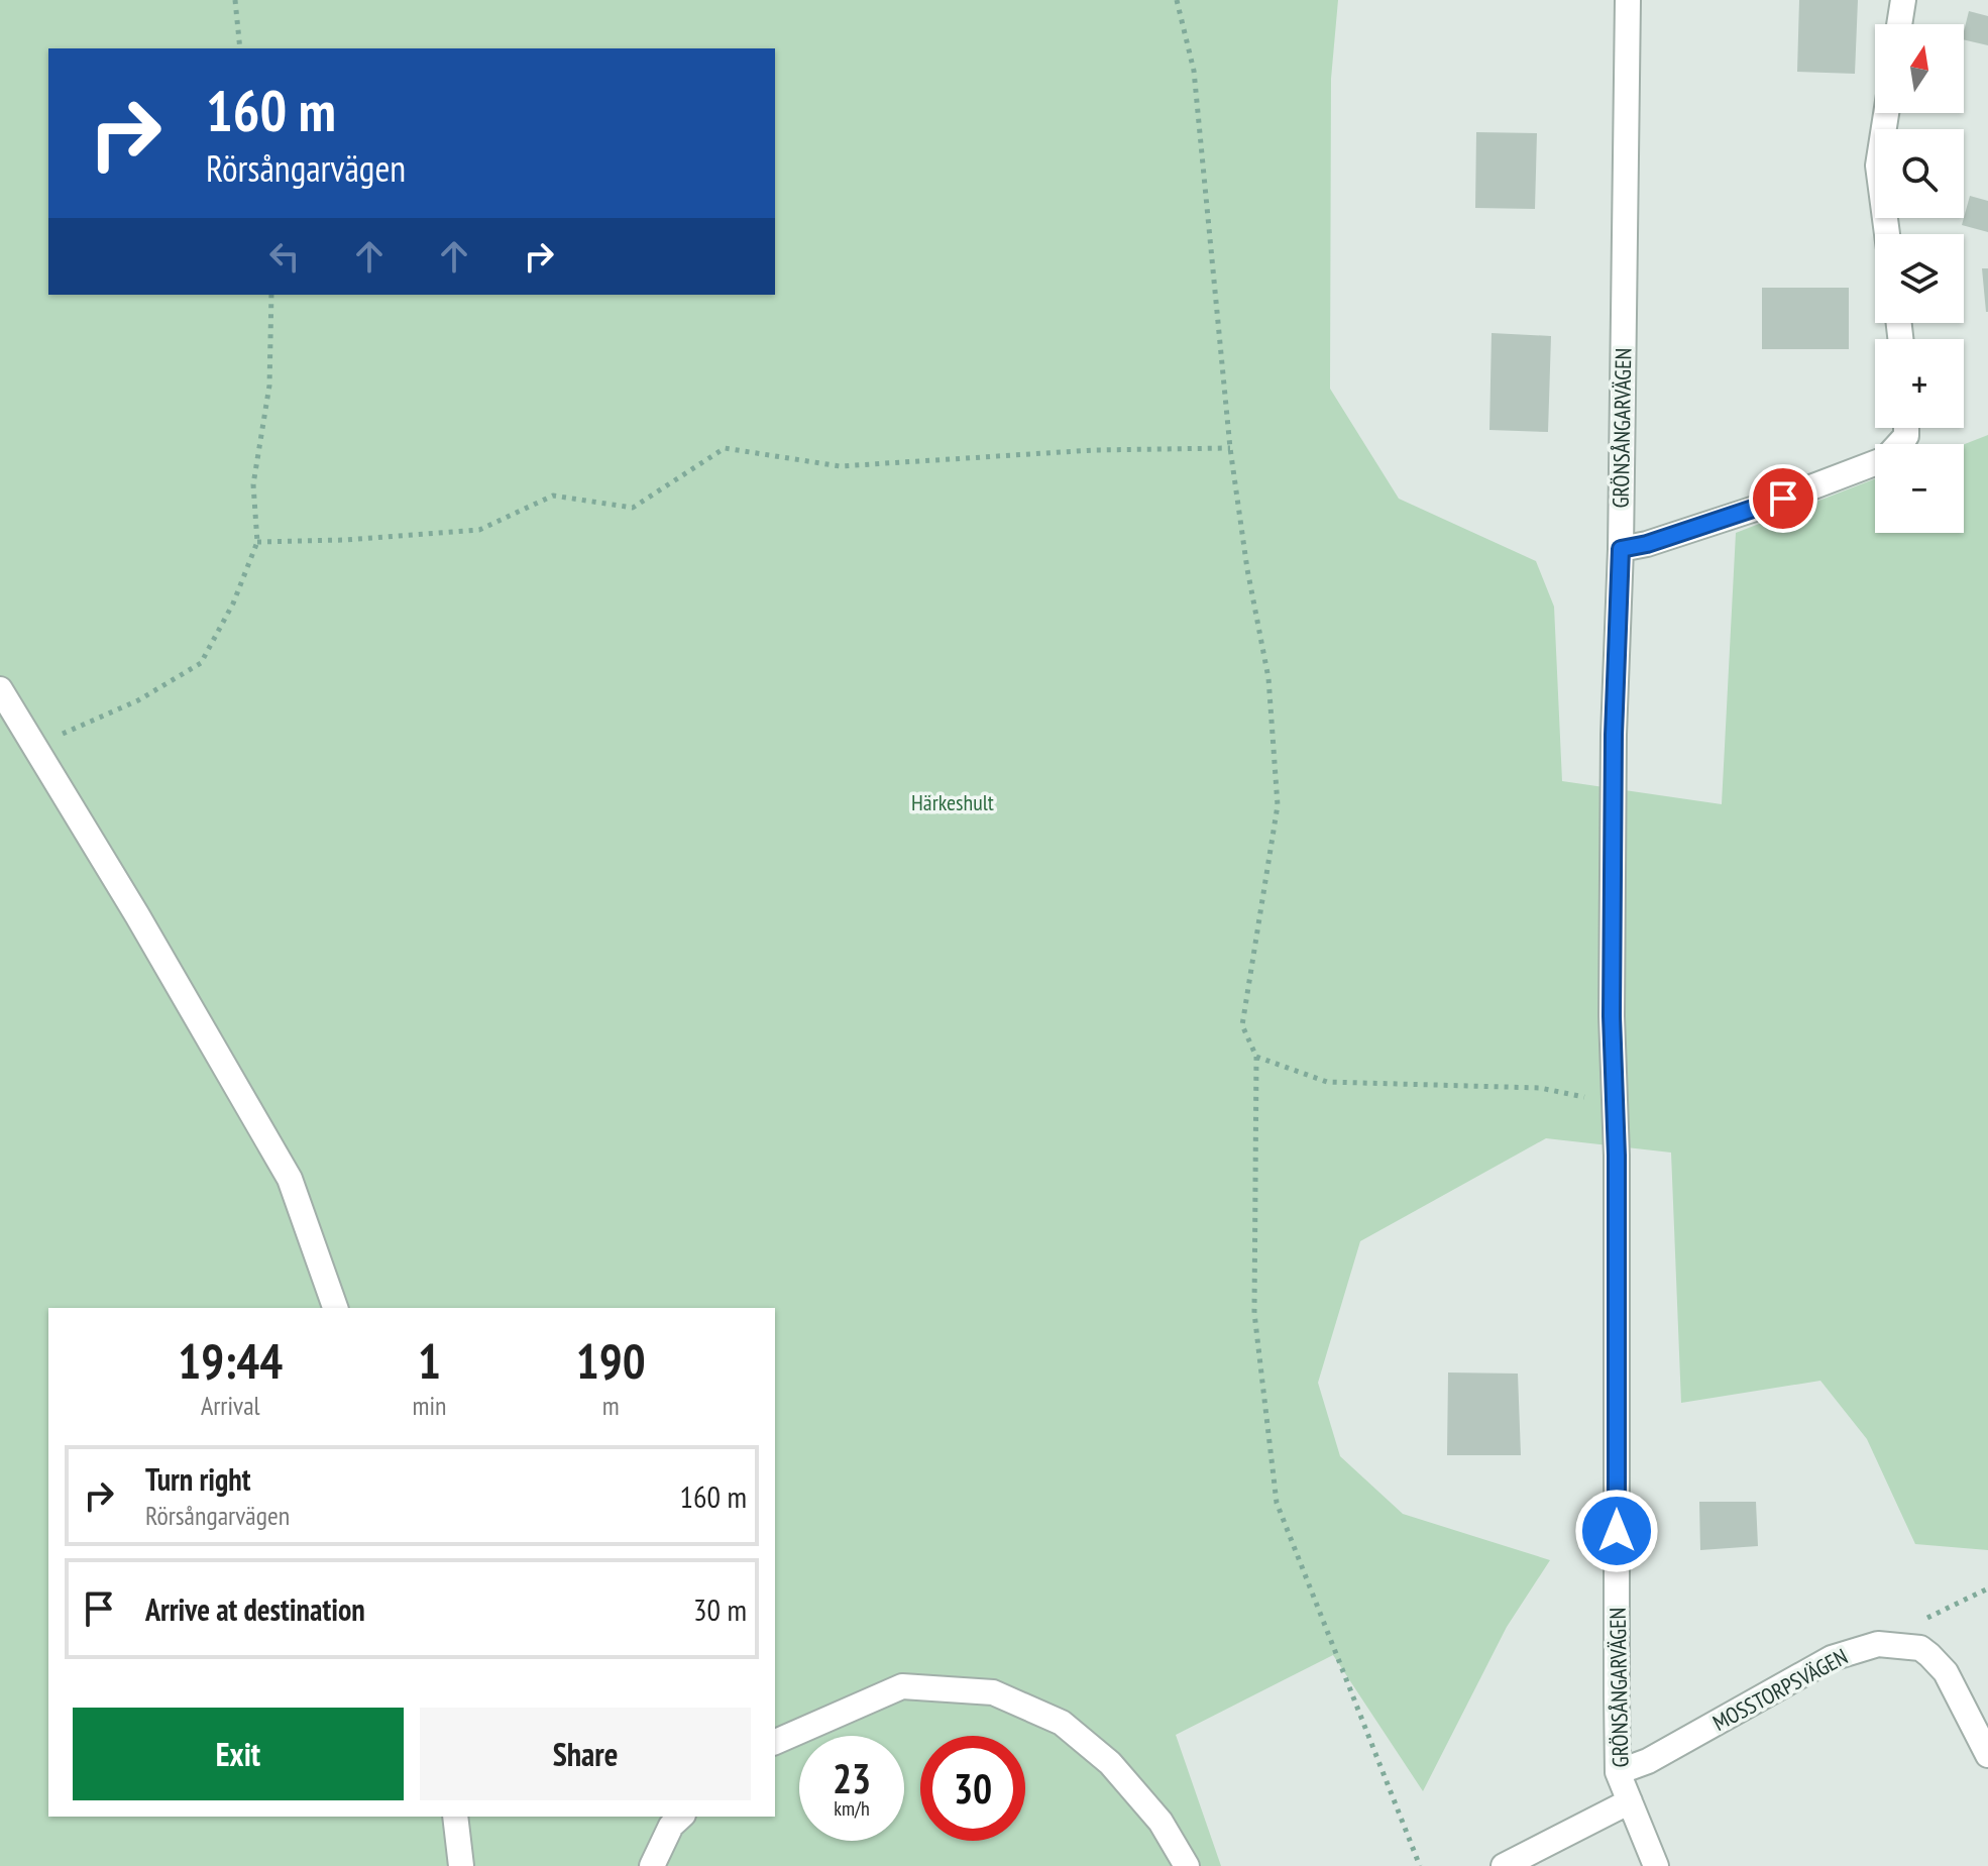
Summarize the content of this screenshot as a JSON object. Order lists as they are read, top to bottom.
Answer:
{
  "streets": {
    "street": ["GRÖNSÅNGARVÄGEN", "MOSSTORPSVÄGEN"]
  },
  "crossings": [
    ["GRÖNSÅNGARVÄGEN", "MOSSTORPSVÄGEN"]
  ],
  "parks": ["Härkeshult"],
  "north": "top",
  "page": {
    "map_buttons": ["+", "−"],
    "turn": ["160 m", "Rörsångarvägen"],
    "eta": [
      "19:44",
      "Arrival",
      "1",
      "min",
      "190",
      "m"
    ],
    "list": [
      {
        "name": "Turn right",
        "note": "Rörsångarvägen",
        "value": "160 m"
      },
      {
        "name": "Arrive at destination",
        "value": "30 m"
      }
    ],
    "buttons": ["Exit", "Share"],
    "speed": "23 km/h",
    "limit": "30"
  }
}
